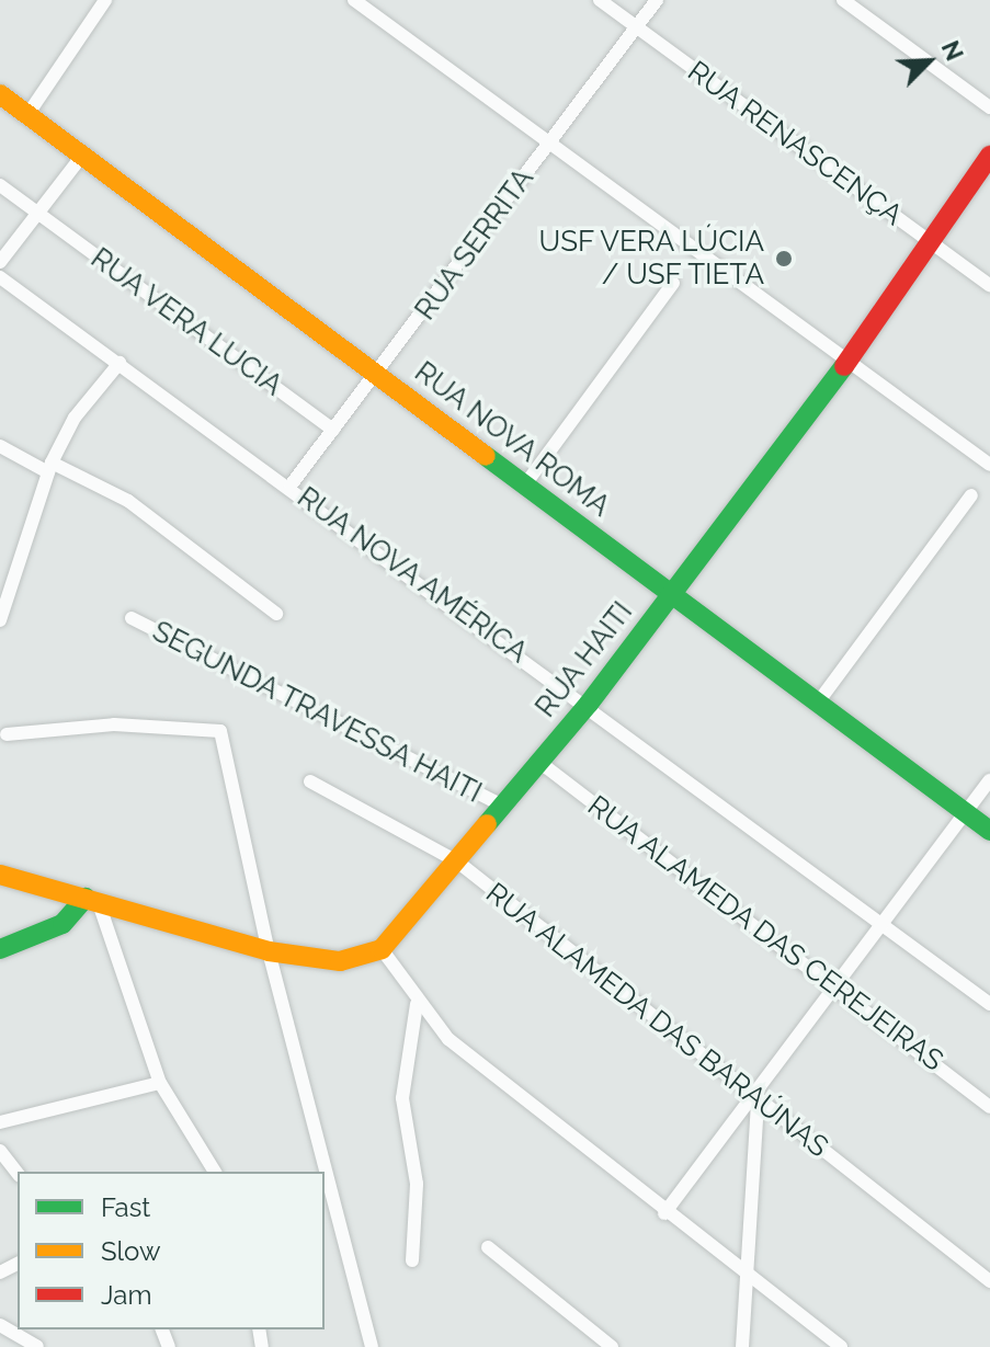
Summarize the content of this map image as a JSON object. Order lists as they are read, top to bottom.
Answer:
{
  "streets": {
    "street": [
      "RUA RENASCENÇA",
      "RUA SERRITA",
      "RUA VERA LUCIA",
      "RUA NOVA ROMA",
      "RUA NOVA AMÉRICA",
      "RUA HAITI",
      "SEGUNDA TRAVESSA HAITI",
      "RUA ALAMEDA DAS CEREJEIRAS",
      "RUA ALAMEDA DAS BARAÚNAS"
    ]
  },
  "crossings": [
    ["RUA RENASCENÇA", "RUA SERRITA"],
    ["RUA RENASCENÇA", "RUA HAITI"],
    ["RUA SERRITA", "RUA VERA LUCIA"],
    ["RUA SERRITA", "RUA NOVA ROMA"],
    ["RUA SERRITA", "RUA NOVA AMÉRICA"],
    ["RUA NOVA ROMA", "RUA HAITI"],
    ["RUA NOVA AMÉRICA", "RUA HAITI"],
    ["RUA HAITI", "SEGUNDA TRAVESSA HAITI"],
    ["RUA HAITI", "RUA ALAMEDA DAS CEREJEIRAS"],
    ["RUA HAITI", "RUA ALAMEDA DAS BARAÚNAS"]
  ],
  "places": ["USF VERA LÚCIA / USF TIETA"],
  "legend": ["Fast", "Slow", "Jam"],
  "north": "top right"
}
